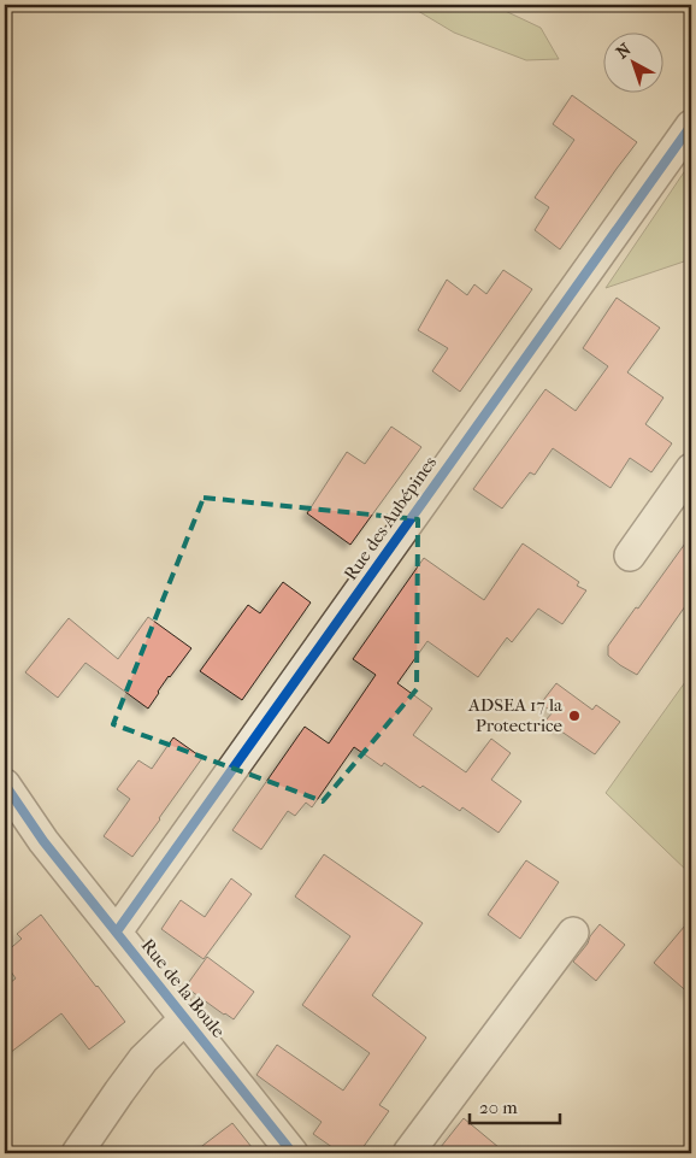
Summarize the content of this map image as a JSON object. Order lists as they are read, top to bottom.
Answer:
{
  "streets": {
    "street": ["Rue des Aubépines", "Rue de la Boule"]
  },
  "crossings": [
    ["Rue des Aubépines", "Rue de la Boule"]
  ],
  "places": ["ADSEA 17 la Protectrice"],
  "scale_bar": "20 m",
  "north": "top left"
}
